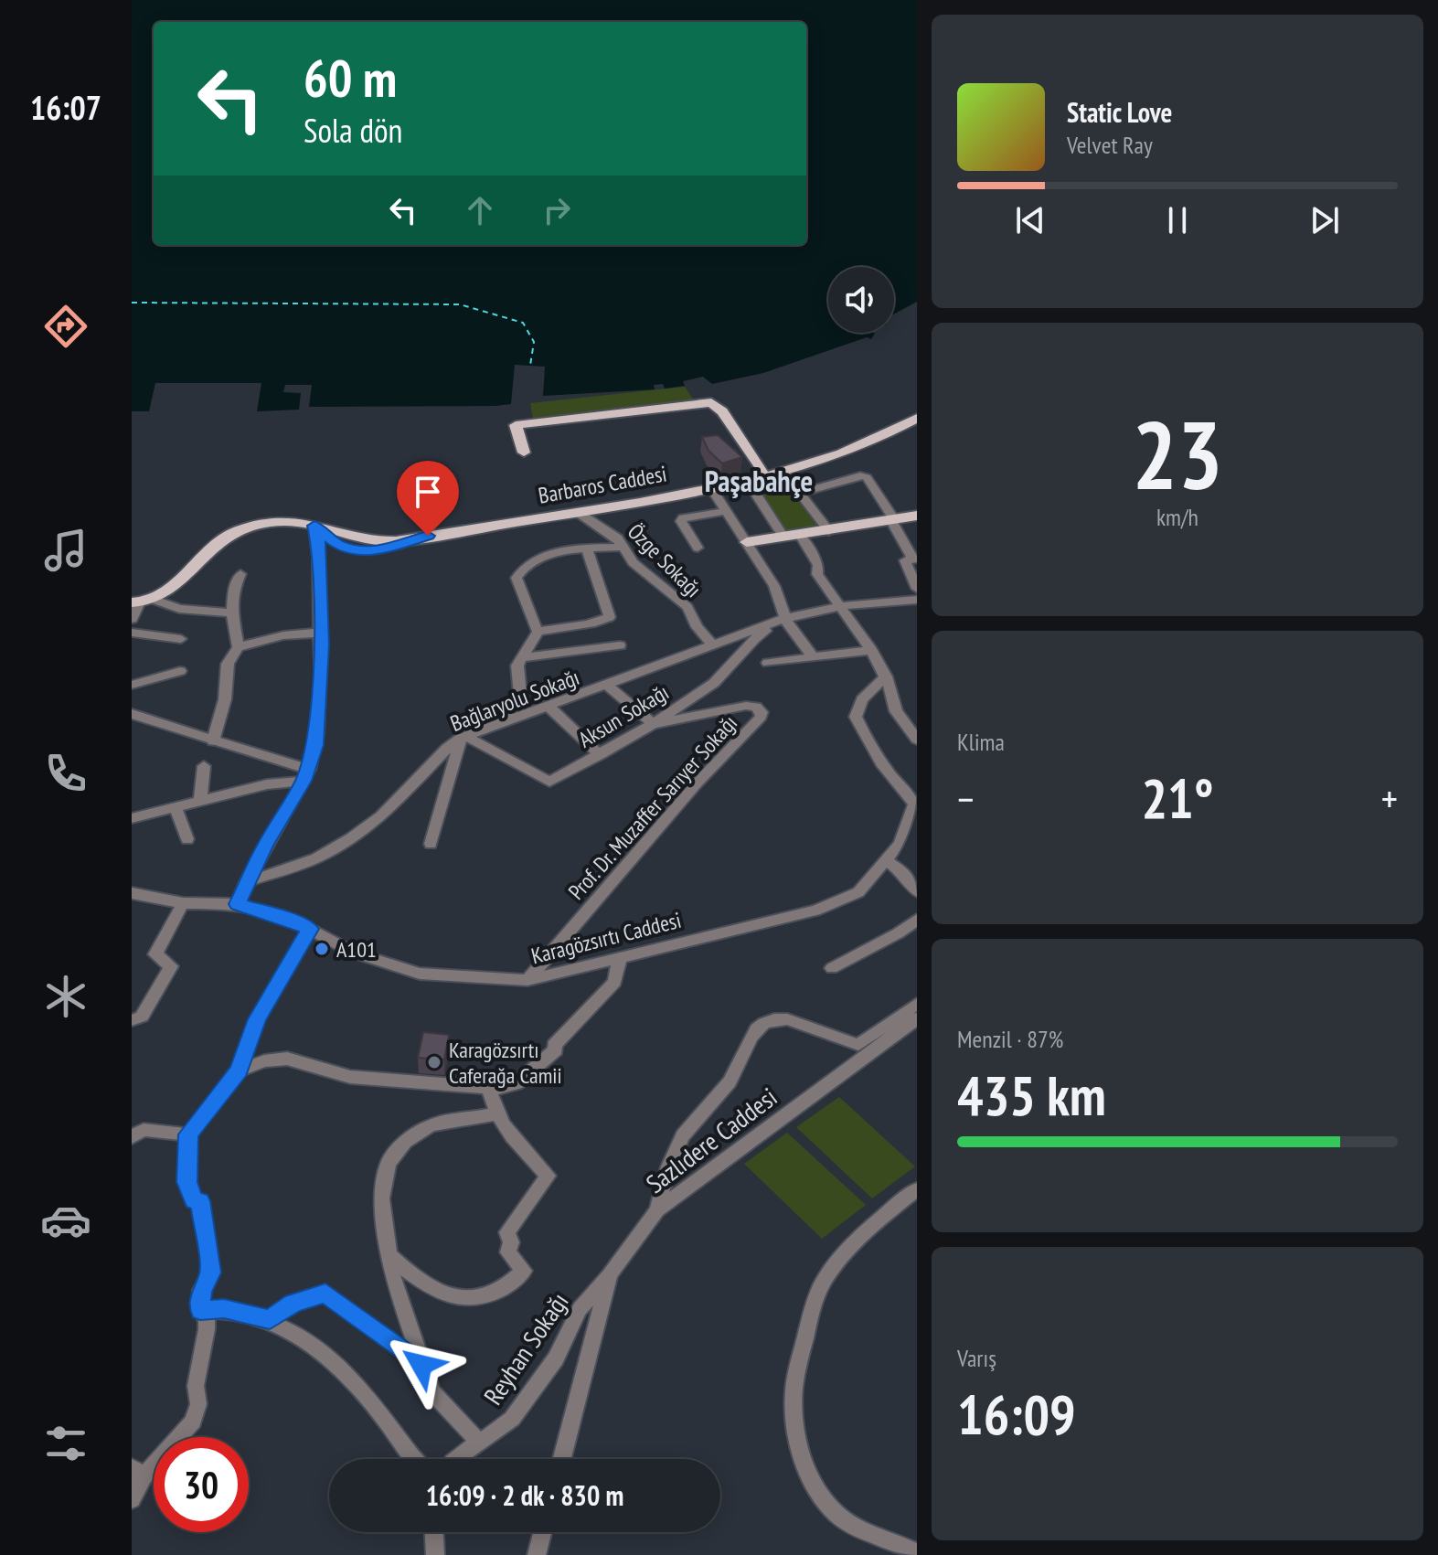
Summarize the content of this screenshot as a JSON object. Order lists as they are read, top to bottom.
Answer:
{
  "streets": {
    "main road": ["Barbaros Caddesi"],
    "street": [
      "Özge Sokağı",
      "Bağlaryolu Sokağı",
      "Aksun Sokağı",
      "Prof. Dr. Muzaffer Sarıyer Sokağı",
      "Karagözsırtı Caddesi",
      "Sazlıdere Caddesi",
      "Reyhan Sokağı"
    ]
  },
  "crossings": [
    ["Barbaros Caddesi", "Özge Sokağı"],
    ["Özge Sokağı", "Bağlaryolu Sokağı"],
    ["Bağlaryolu Sokağı", "Aksun Sokağı"],
    ["Aksun Sokağı", "Prof. Dr. Muzaffer Sarıyer Sokağı"],
    ["Prof. Dr. Muzaffer Sarıyer Sokağı", "Karagözsırtı Caddesi"],
    ["Sazlıdere Caddesi", "Reyhan Sokağı"]
  ],
  "districts": ["Paşabahçe"],
  "places": ["A101", "Karagözsırtı Caferağa Camii"],
  "page": {
    "tabs": "16:07",
    "turn": ["60 m", "Sola dön"],
    "song": ["Static Love", "Velvet Ray"],
    "tile": [
      ["23", "km/h"],
      "Klima",
      ["Menzil · 87%", "435 km"],
      ["Varış", "16:09"]
    ],
    "heat": ["−", "21°", "+"],
    "limit": "30",
    "trip": "16:09 · 2 dk · 830 m"
  }
}
